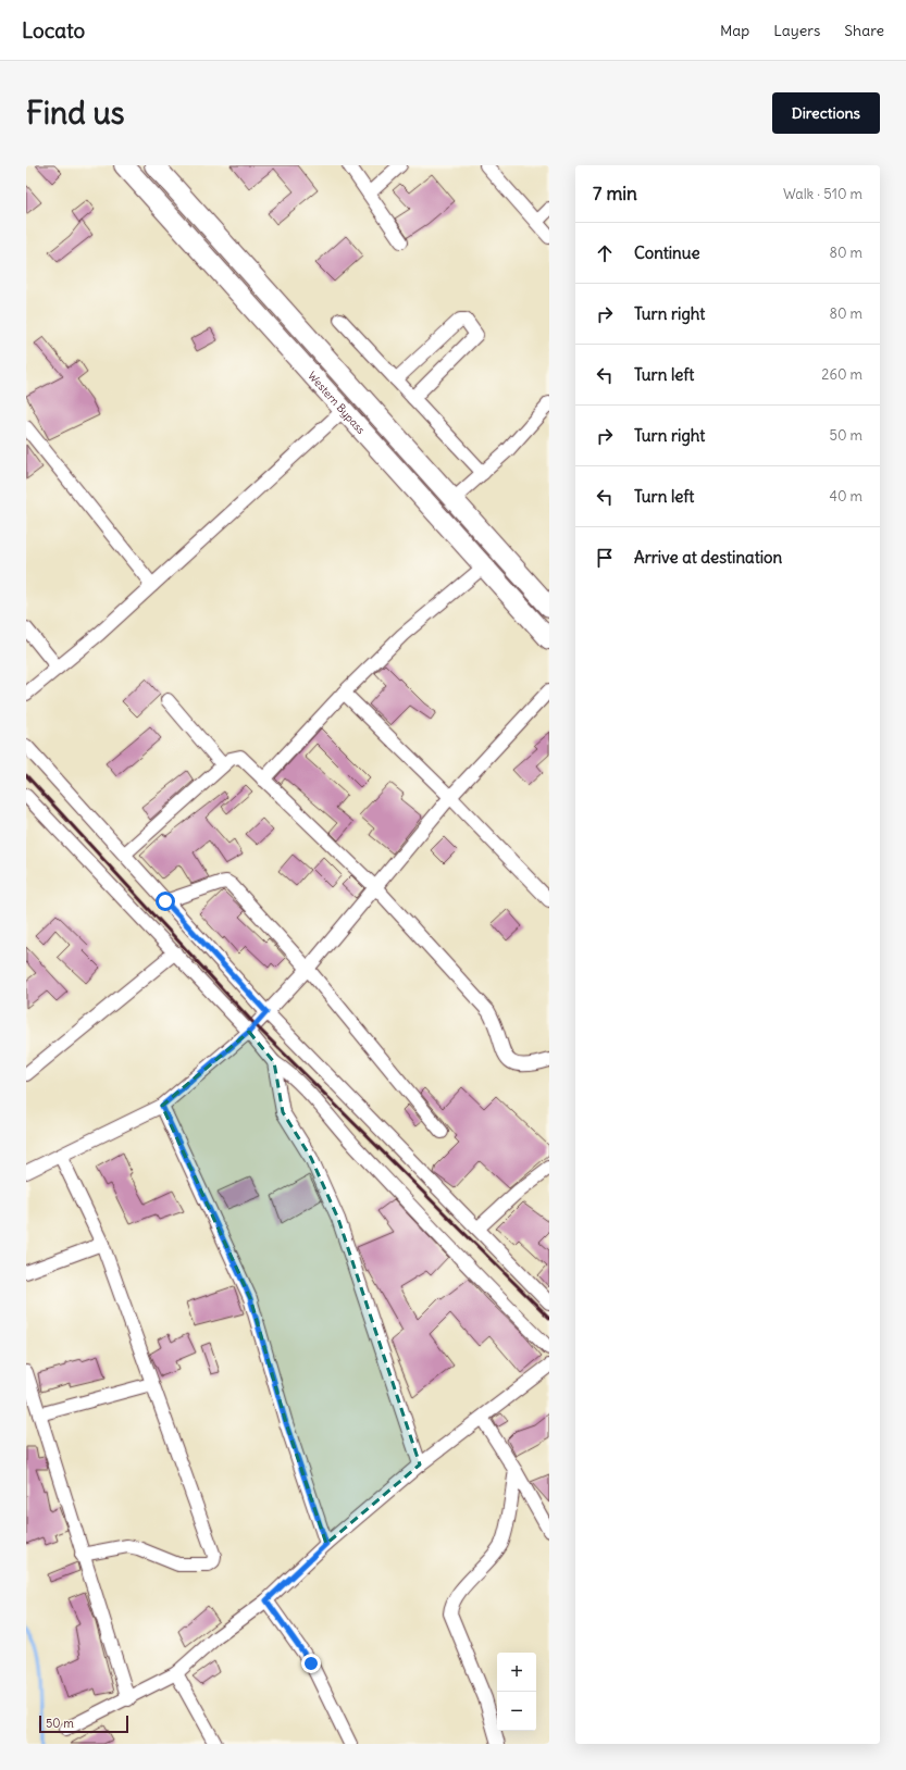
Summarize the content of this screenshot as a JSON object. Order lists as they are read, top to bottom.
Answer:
{
  "streets": {
    "main road": ["Western Bypass"]
  },
  "scale_bar": "50 m",
  "page": {
    "header": "Locato",
    "nav": ["Map", "Layers", "Share"],
    "buttons": "Directions",
    "title": "Find us",
    "heading": ["7 min", "Walk · 510 m"],
    "list": [
      ["Continue", "80 m"],
      ["Turn right", "80 m"],
      ["Turn left", "260 m"],
      ["Turn right", "50 m"],
      ["Turn left", "40 m"],
      "Arrive at destination"
    ],
    "map_buttons": ["+", "−"],
    "scale": "50 m"
  }
}
